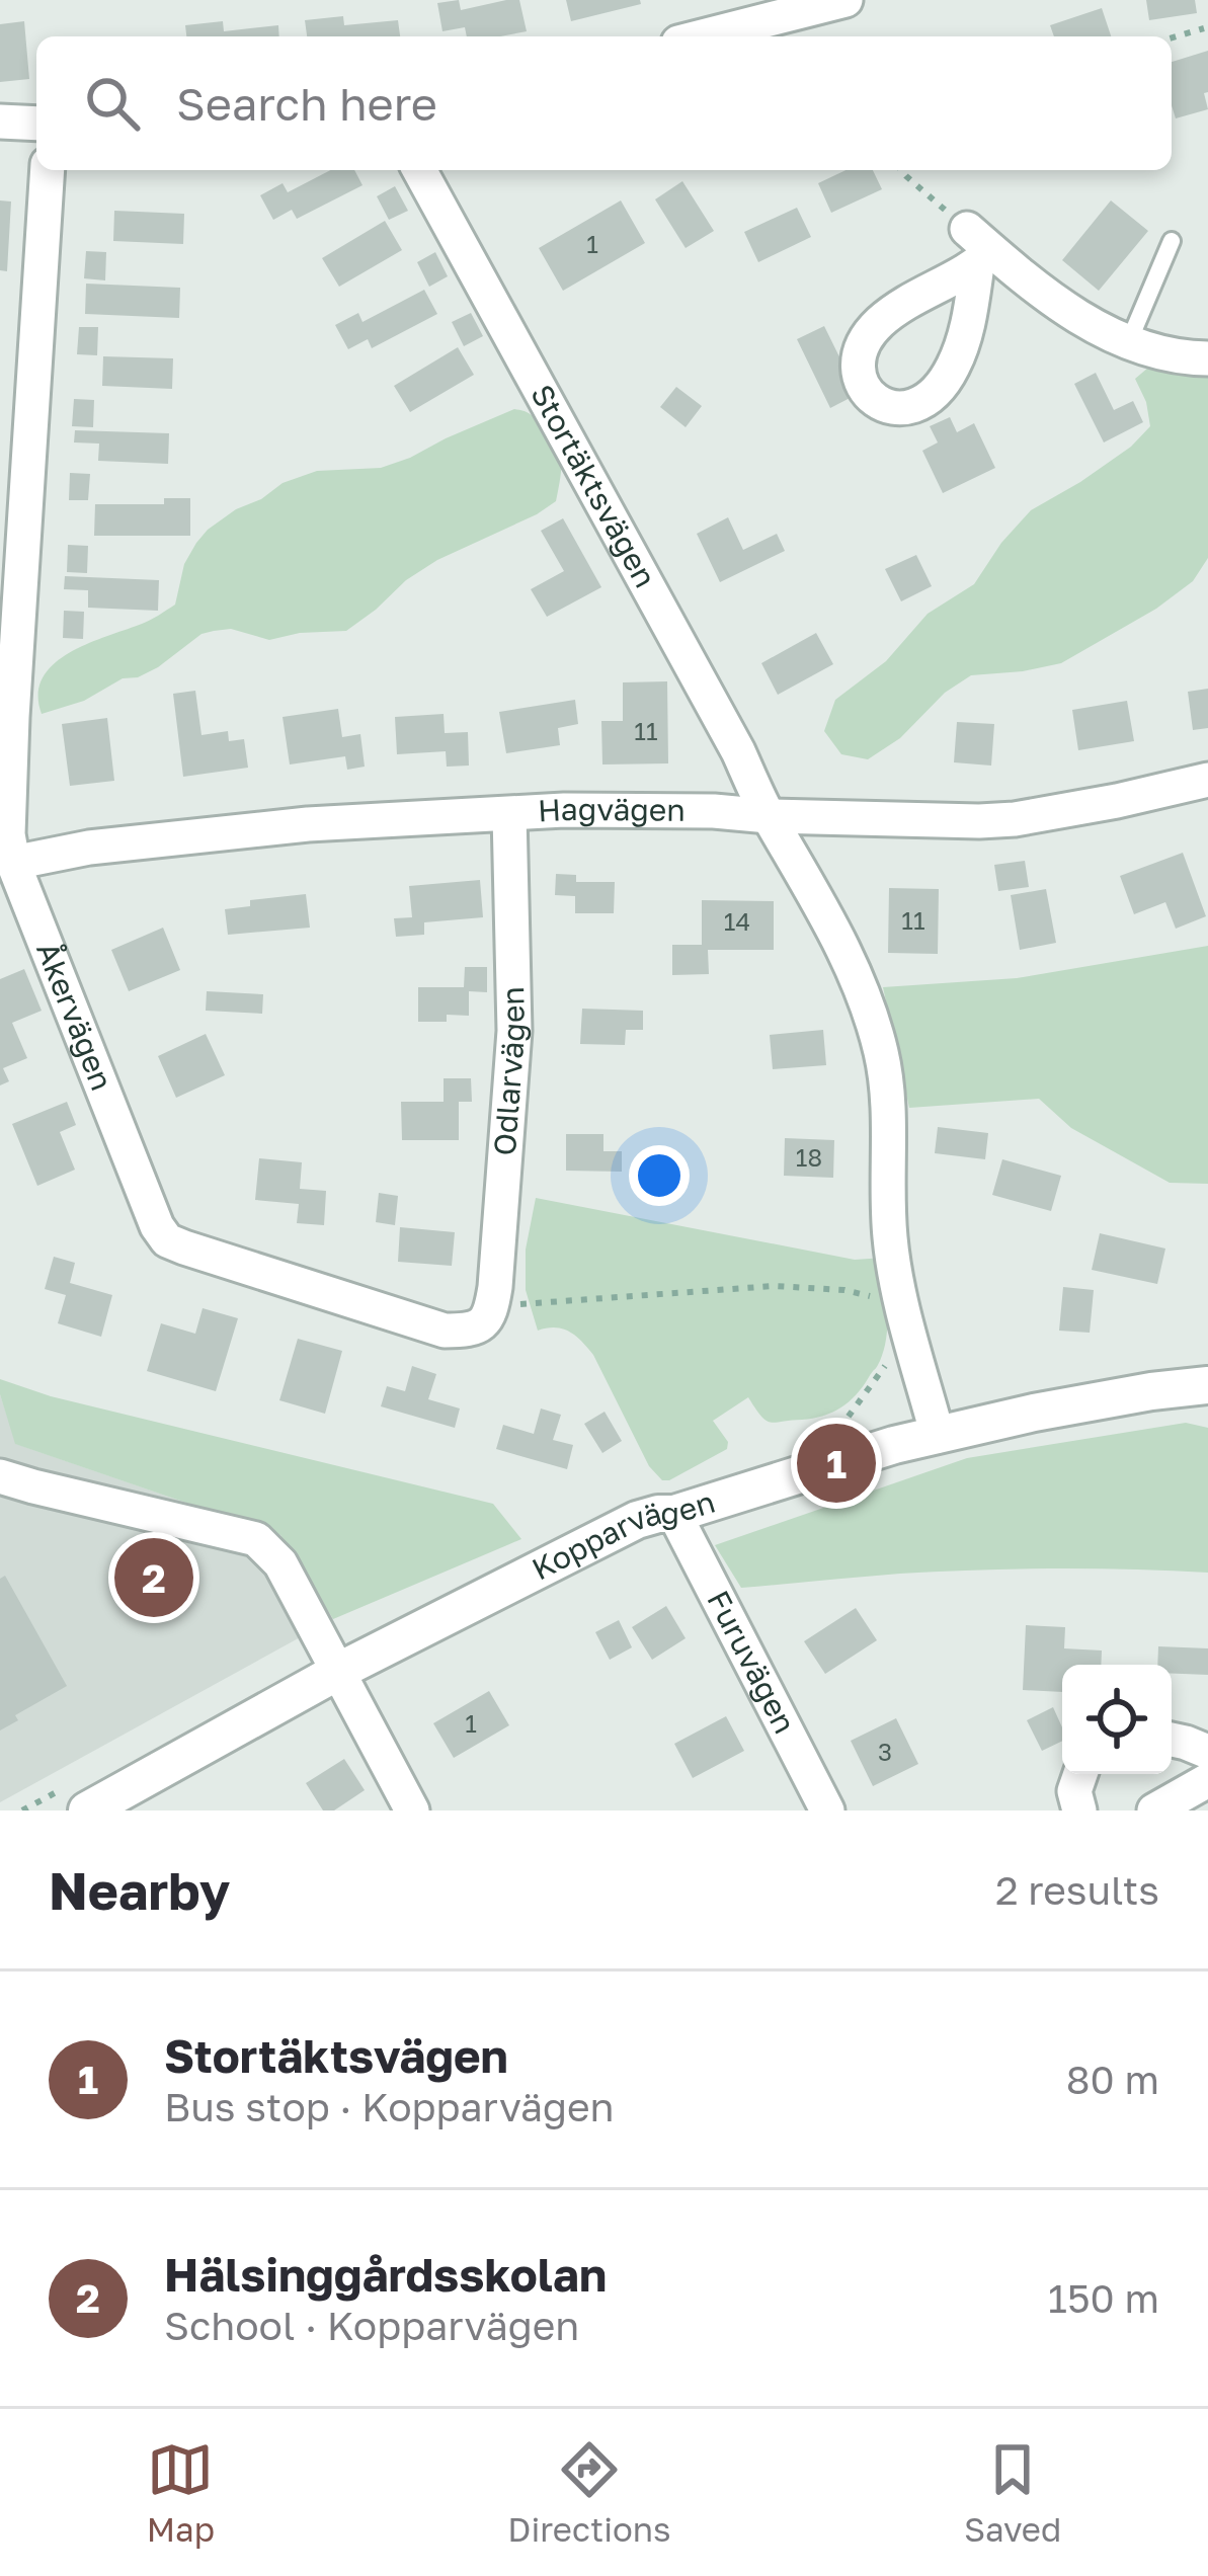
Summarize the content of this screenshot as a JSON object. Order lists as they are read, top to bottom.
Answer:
{
  "streets": {
    "street": [
      "Stortäktsvägen",
      "Hagvägen",
      "Åkervägen",
      "Odlarvägen",
      "Kopparvägen",
      "Furuvägen"
    ]
  },
  "crossings": [
    ["Stortäktsvägen", "Hagvägen"],
    ["Stortäktsvägen", "Kopparvägen"],
    ["Hagvägen", "Åkervägen"],
    ["Hagvägen", "Odlarvägen"],
    ["Åkervägen", "Odlarvägen"],
    ["Kopparvägen", "Furuvägen"]
  ],
  "house_numbers": [
    "1",
    "11",
    "11",
    "14",
    "18",
    "1",
    "3"
  ],
  "page": {
    "search": "Search here",
    "pins": ["1", "2"],
    "heading": ["Nearby", "2 results"],
    "list": [
      {
        "mark": "1",
        "name": "Stortäktsvägen",
        "note": "Bus stop · Kopparvägen",
        "value": "80 m"
      },
      {
        "mark": "2",
        "name": "Hälsinggårdsskolan",
        "note": "School · Kopparvägen",
        "value": "150 m"
      }
    ],
    "nav": ["Map", "Directions", "Saved"]
  }
}
